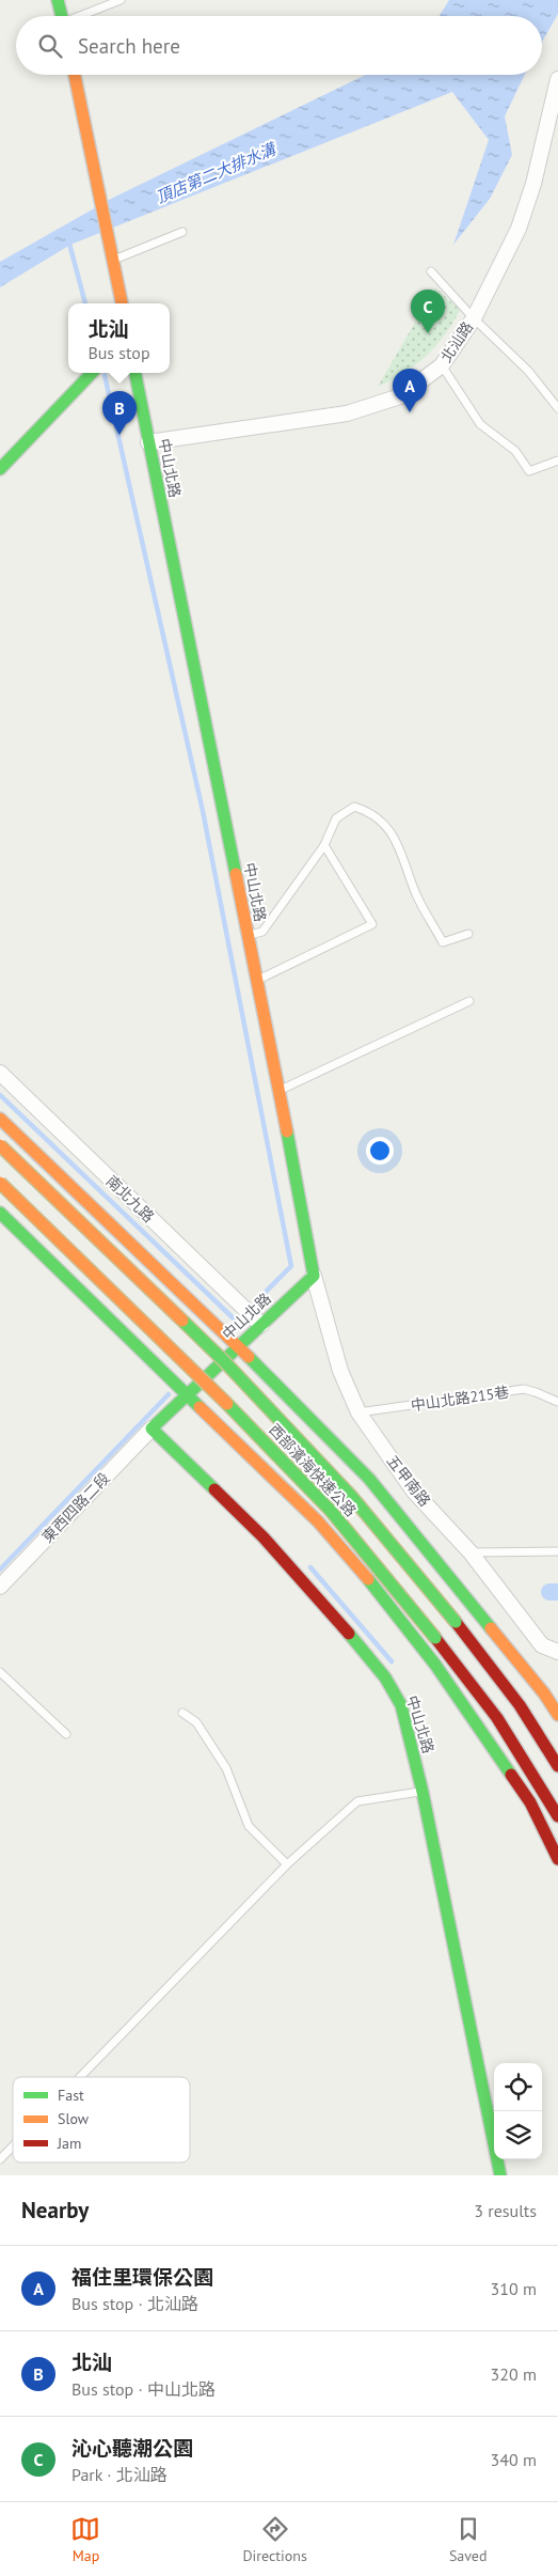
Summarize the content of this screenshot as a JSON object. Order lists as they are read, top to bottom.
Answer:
{
  "streets": {
    "main road": ["中山北路", "西部濱海快速公路"],
    "street": [
      "北汕路",
      "南北九路",
      "五甲南路",
      "東西四路二段"
    ],
    "lane": ["中山北路215巷"]
  },
  "crossings": [
    ["北汕路", "中山北路"],
    ["中山北路", "南北九路"],
    ["中山北路", "五甲南路"],
    ["中山北路", "東西四路二段"],
    ["中山北路215巷", "五甲南路"]
  ],
  "water": ["頂店第二大排水溝"],
  "legend": ["Fast", "Slow", "Jam"],
  "page": {
    "search": "Search here",
    "pins": ["C", "A", "B"],
    "popup": ["北汕", "Bus stop"],
    "heading": ["Nearby", "3 results"],
    "list": [
      {
        "mark": "A",
        "name": "福住里環保公園",
        "note": "Bus stop · 北汕路",
        "value": "310 m"
      },
      {
        "mark": "B",
        "name": "北汕",
        "note": "Bus stop · 中山北路",
        "value": "320 m"
      },
      {
        "mark": "C",
        "name": "沁心聽潮公園",
        "note": "Park · 北汕路",
        "value": "340 m"
      }
    ],
    "nav": ["Map", "Directions", "Saved"]
  }
}
